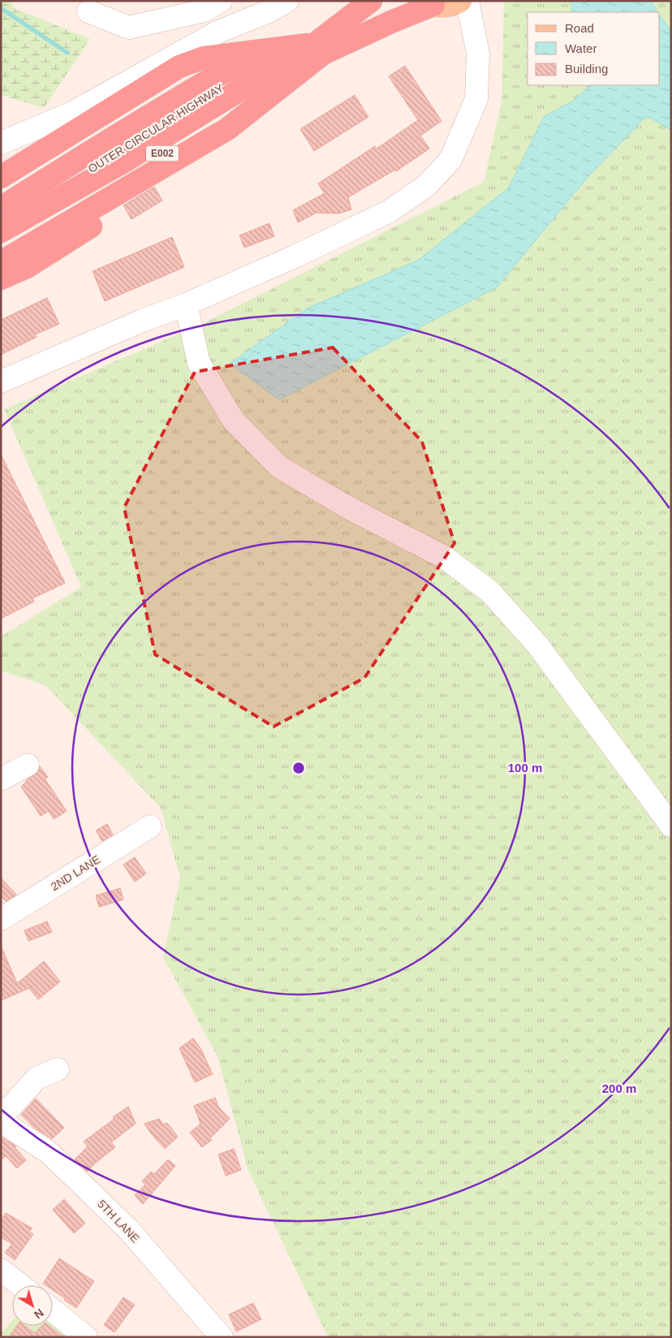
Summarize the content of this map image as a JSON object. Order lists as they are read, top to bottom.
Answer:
{
  "streets": {
    "highway": ["OUTER CIRCULAR HIGHWAY", "E002"],
    "street": ["2ND LANE", "5TH LANE"]
  },
  "crossings": [
    ["OUTER CIRCULAR HIGHWAY", "E002"]
  ],
  "legend": ["Road", "Water", "Building"],
  "north": "bottom right",
  "rings": ["100 m", "200 m"]
}
